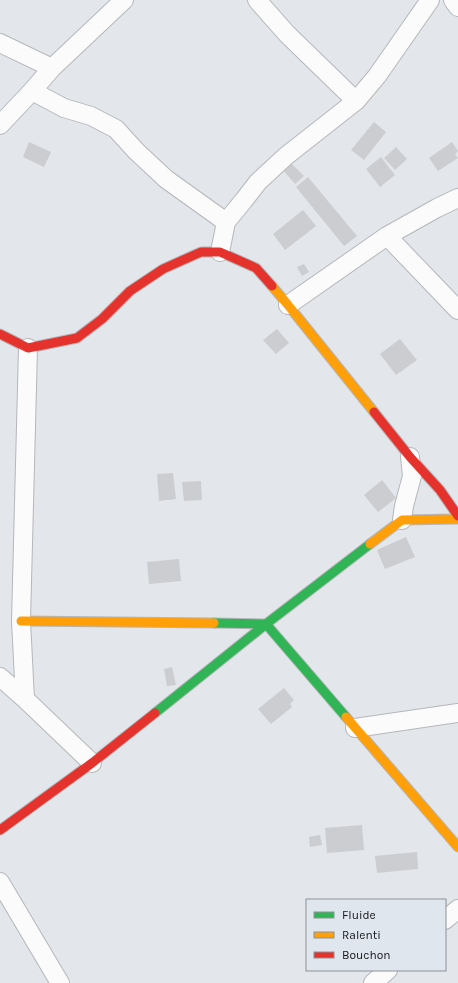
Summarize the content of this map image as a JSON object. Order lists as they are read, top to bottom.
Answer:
{
  "legend": ["Fluide", "Ralenti", "Bouchon"]
}
